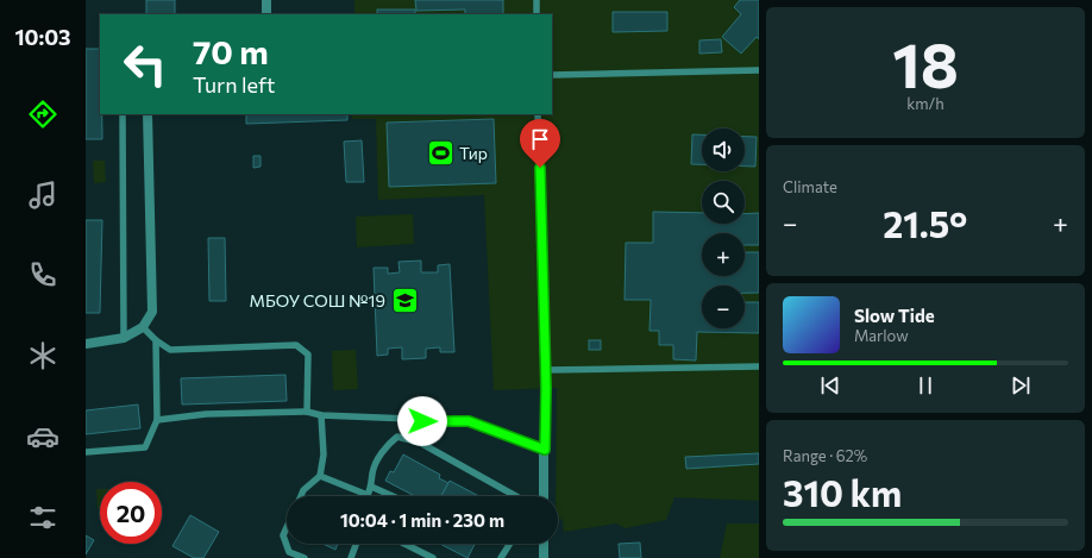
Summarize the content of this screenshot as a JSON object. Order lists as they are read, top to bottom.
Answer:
{
  "places": {
    "sports": ["Тир"],
    "school or university": ["МБОУ СОШ №19"]
  },
  "page": {
    "tabs": "10:03",
    "tile": [
      ["18", "km/h"],
      "Climate",
      ["Range · 62%", "310 km"]
    ],
    "turn": ["70 m", "Turn left"],
    "map_buttons": ["+", "−"],
    "heat": ["−", "21.5°", "+"],
    "song": ["Slow Tide", "Marlow"],
    "limit": "20",
    "trip": "10:04 · 1 min · 230 m"
  }
}
